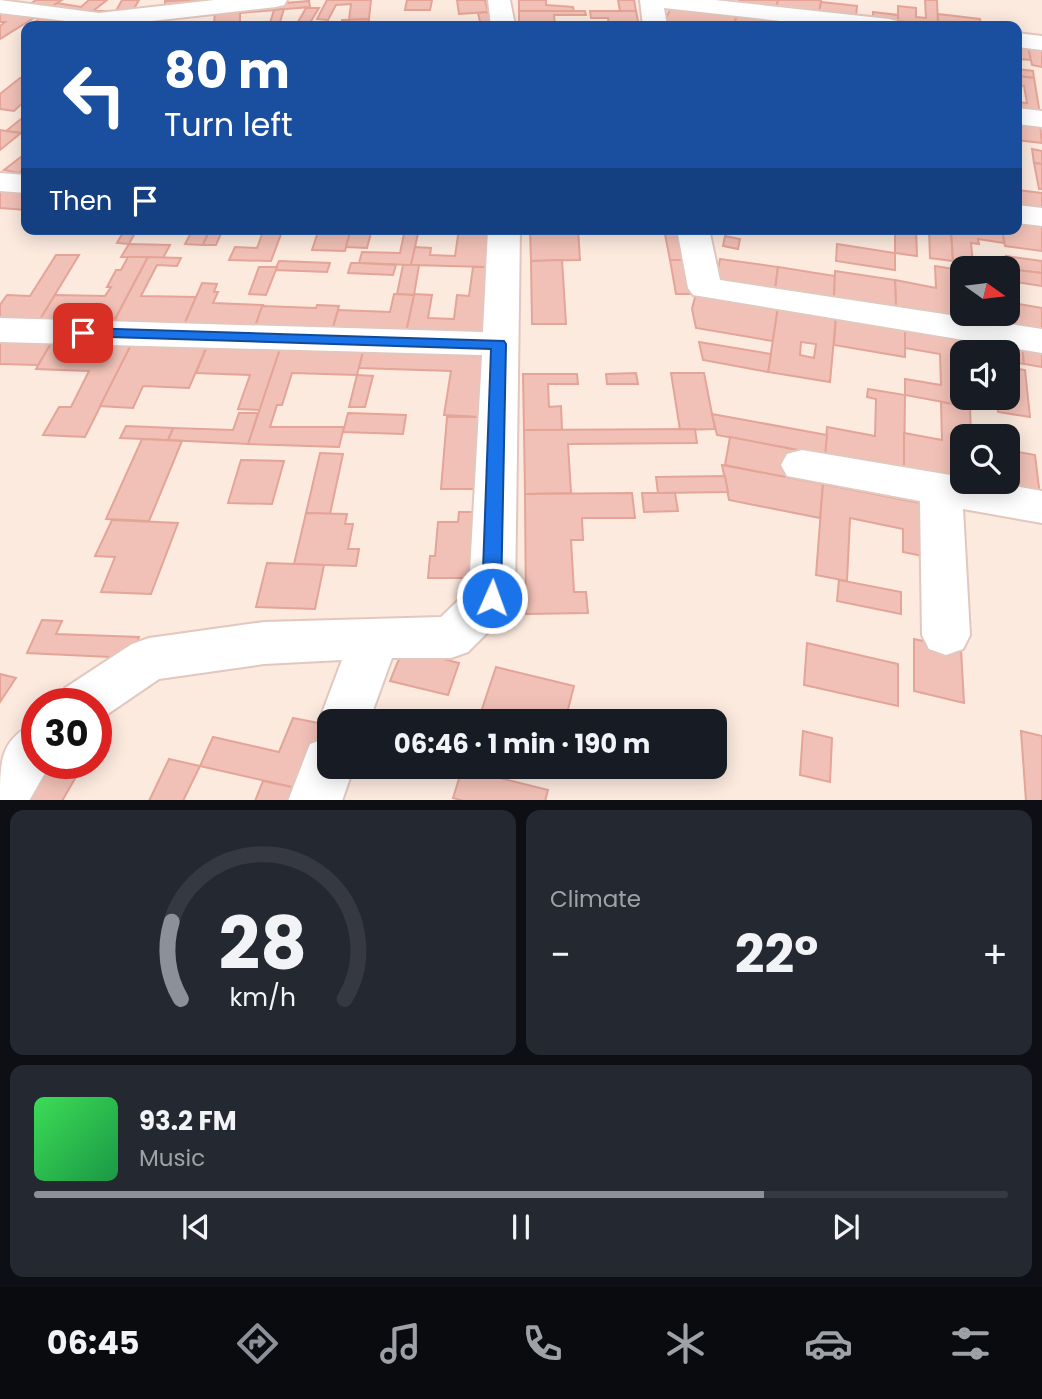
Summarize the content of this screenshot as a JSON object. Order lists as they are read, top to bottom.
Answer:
{
  "north": "right",
  "page": {
    "turn": ["80 m", "Turn left"],
    "then": "Then",
    "limit": "30",
    "trip": "06:46 · 1 min · 190 m",
    "tile": "Climate",
    "heat": ["−", "22°", "+"],
    "song": ["93.2 FM", "Music"],
    "tabs": "06:45",
    "gauge": ["28", "km/h"]
  }
}
